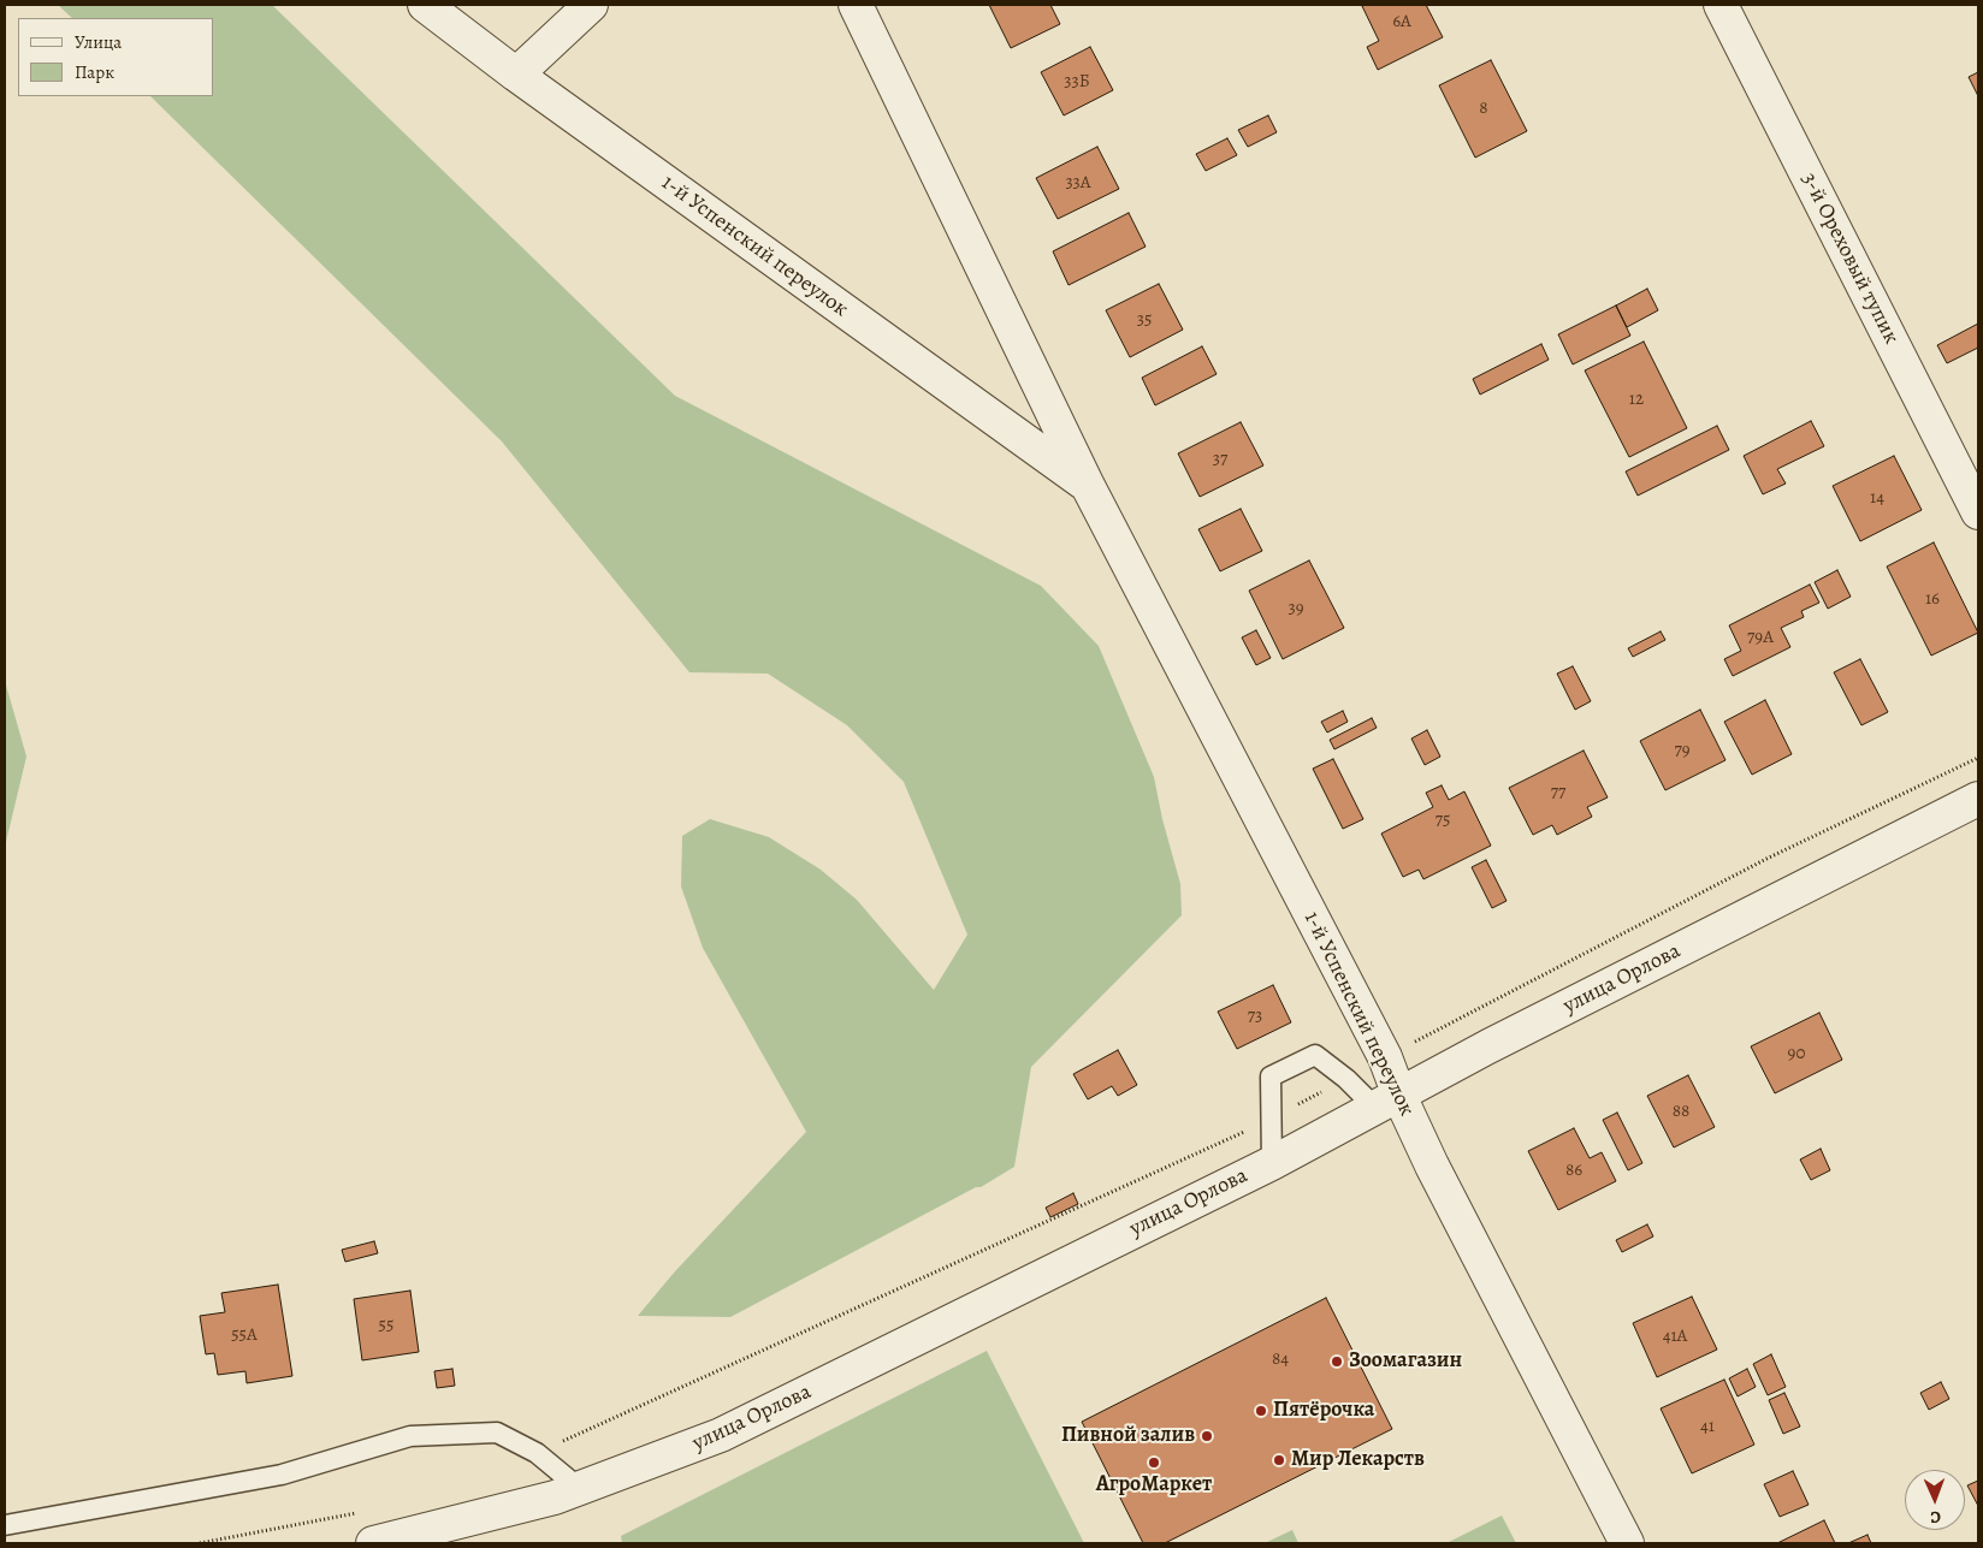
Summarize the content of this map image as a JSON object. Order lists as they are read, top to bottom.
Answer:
{
  "streets": {
    "street": ["1-й Успенский переулок", "3-й Ореховый тупик", "улица Орлова"]
  },
  "crossings": [
    ["1-й Успенский переулок", "улица Орлова"]
  ],
  "places": [
    "Зоомагазин",
    "Пятёрочка",
    "Пивной залив",
    "Мир Лекарств",
    "АгроМаркет"
  ],
  "house_numbers": [
    "6А",
    "33Б",
    "8",
    "33А",
    "35",
    "12",
    "37",
    "14",
    "16",
    "39",
    "79А",
    "79",
    "77",
    "75",
    "73",
    "90",
    "88",
    "86",
    "55",
    "55А",
    "41А",
    "84",
    "41"
  ],
  "legend": ["Улица", "Парк"],
  "north": "bottom"
}
